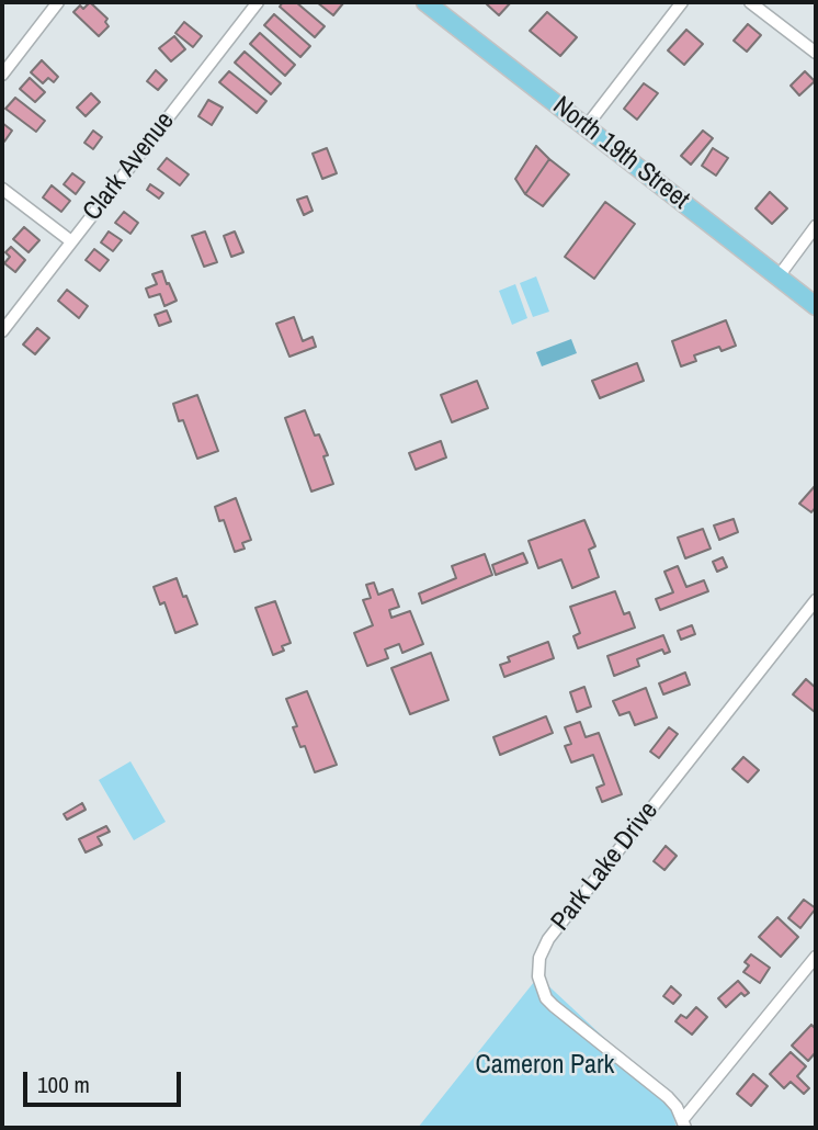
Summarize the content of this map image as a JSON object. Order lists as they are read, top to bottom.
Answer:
{
  "streets": {
    "main road": ["North 19th Street"],
    "street": ["Clark Avenue", "Park Lake Drive"]
  },
  "parks": ["Cameron Park"],
  "scale_bar": "100 m"
}
